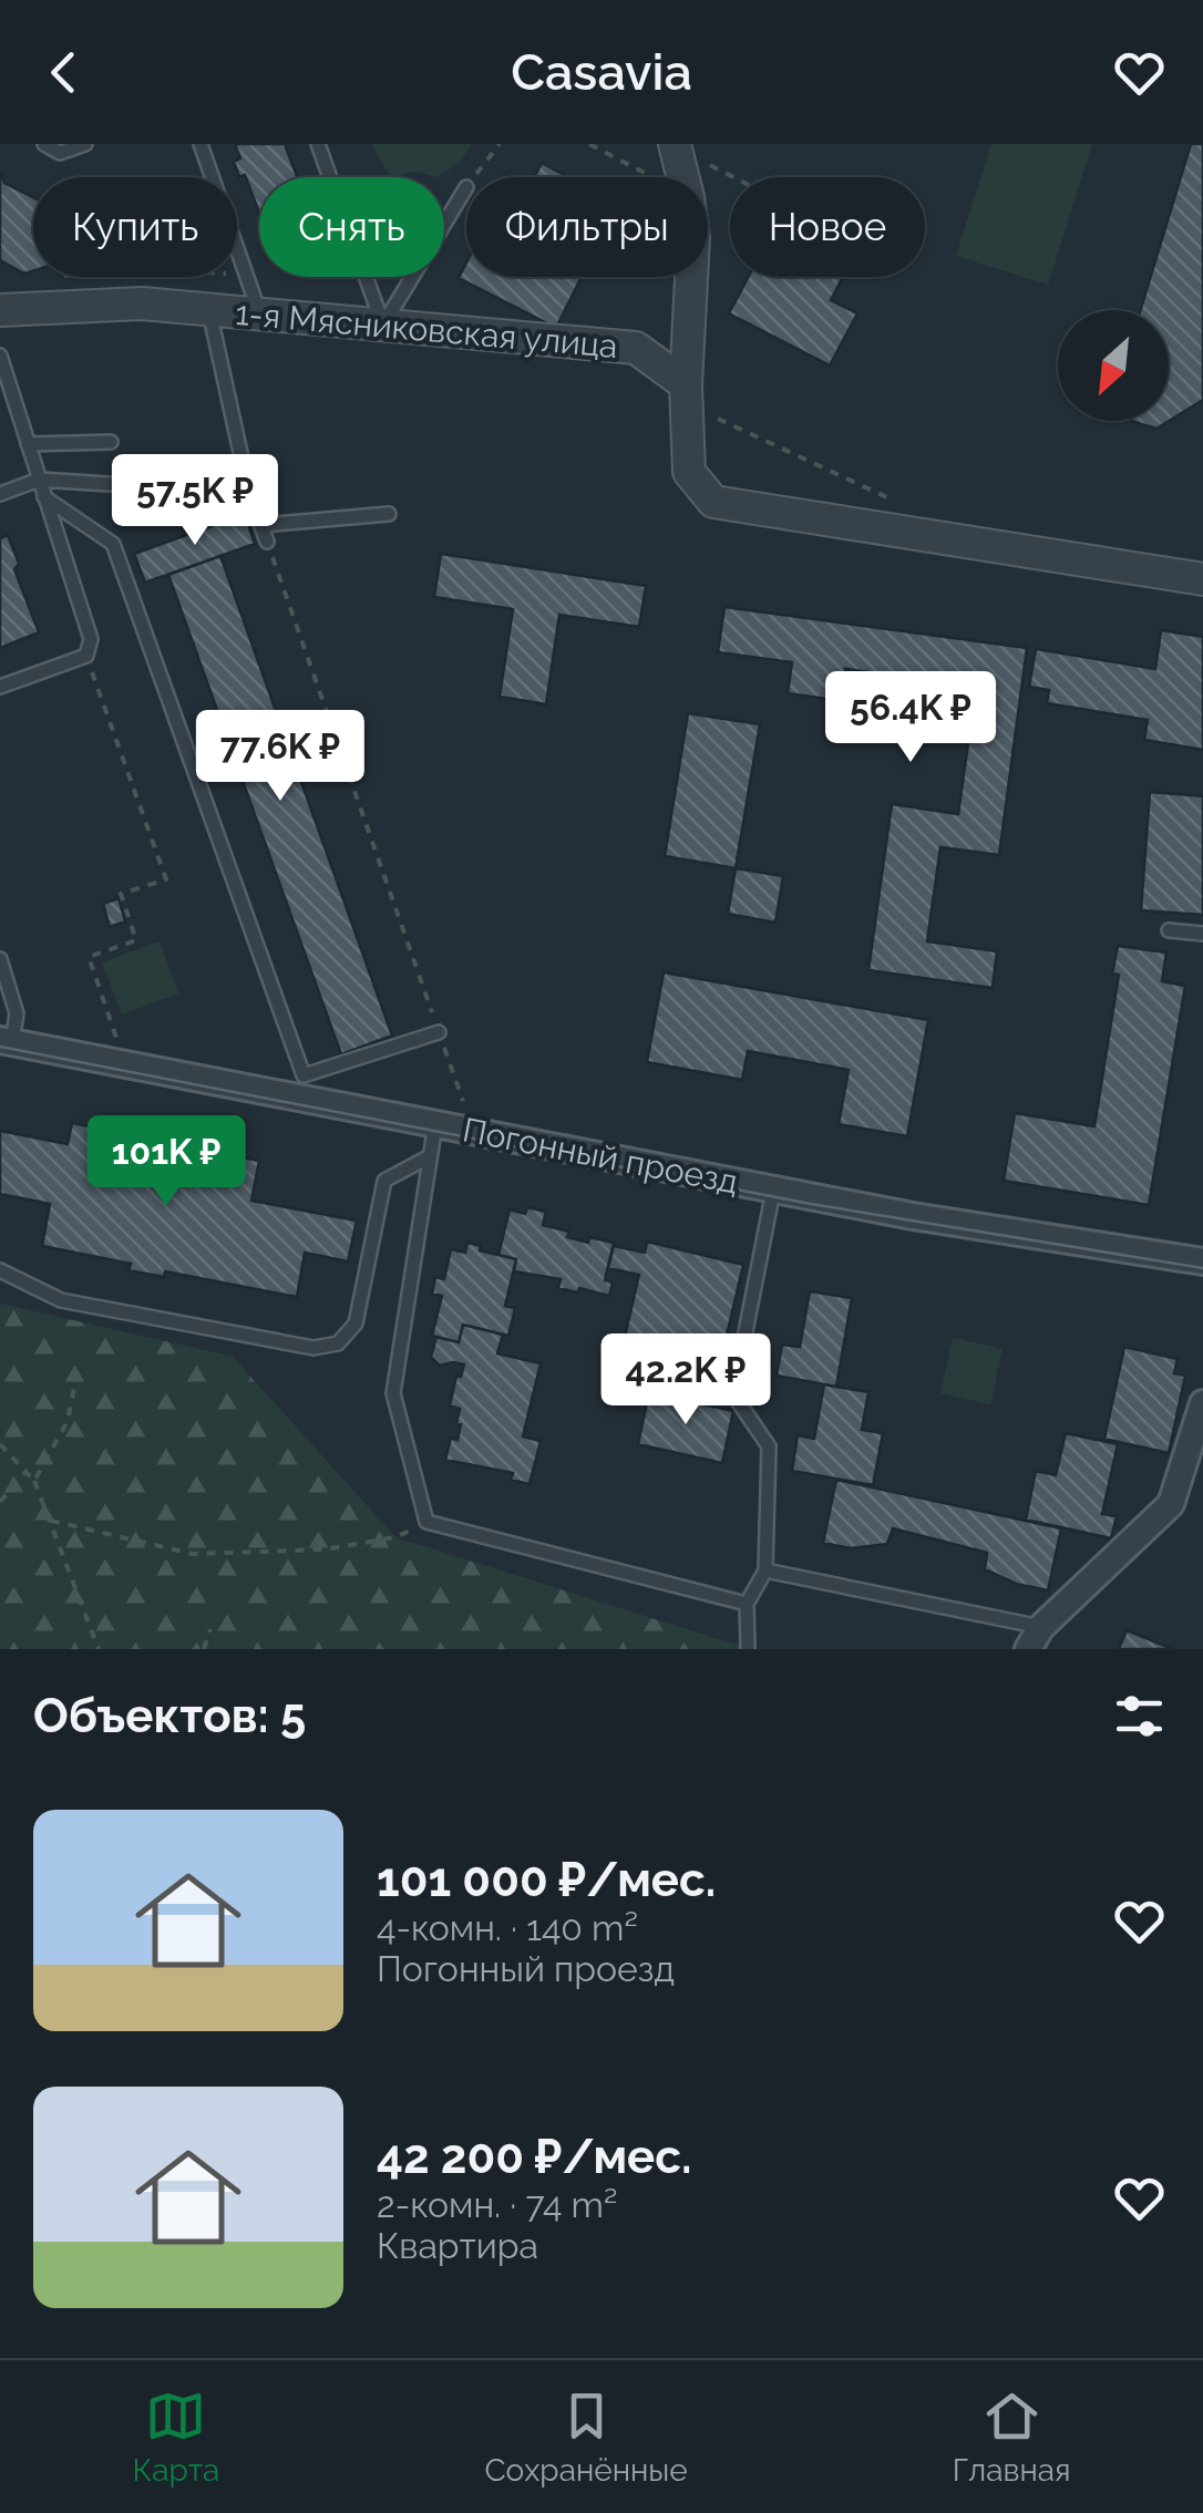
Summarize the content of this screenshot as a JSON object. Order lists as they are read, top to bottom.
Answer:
{
  "streets": {
    "street": ["1-я Мясниковская улица", "Погонный проезд"]
  },
  "north": "bottom left",
  "page": {
    "header": "Casavia",
    "chip": [
      "Купить",
      "Снять",
      "Фильтры",
      "Новое"
    ],
    "price": [
      "57.5K ₽",
      "56.4K ₽",
      "77.6K ₽",
      "101K ₽",
      "42.2K ₽"
    ],
    "heading": "Объектов: 5",
    "list": [
      {
        "name": "101 000 ₽/мес.",
        "note": "4-комн. · 140 m² · Погонный проезд"
      },
      {
        "name": "42 200 ₽/мес.",
        "note": "2-комн. · 74 m² · Квартира"
      }
    ],
    "tabs": ["Карта", "Сохранённые", "Главная"]
  }
}
